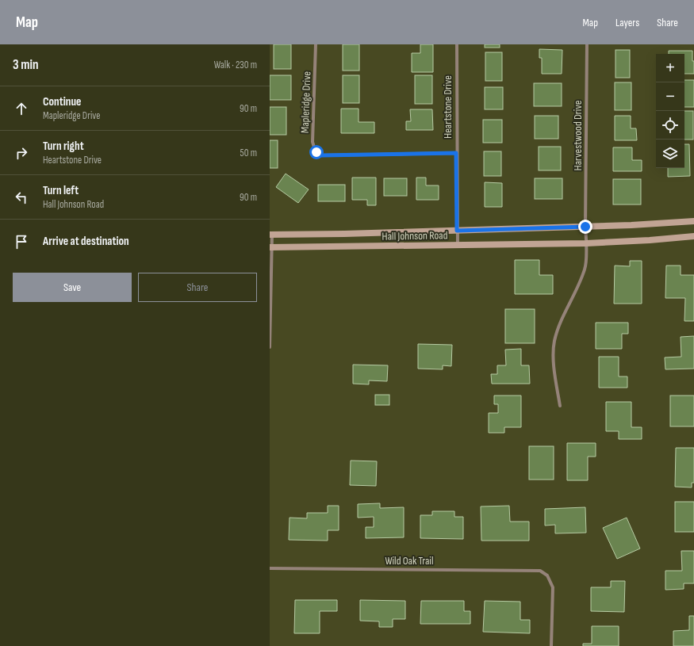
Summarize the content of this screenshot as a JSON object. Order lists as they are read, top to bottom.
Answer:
{
  "streets": {
    "main road": ["Hall Johnson Road"],
    "street": [
      "Mapleridge Drive",
      "Heartstone Drive",
      "Harvestwood Drive",
      "Wild Oak Trail"
    ]
  },
  "crossings": [
    ["Mapleridge Drive", "Heartstone Drive"],
    ["Heartstone Drive", "Hall Johnson Road"],
    ["Harvestwood Drive", "Hall Johnson Road"]
  ],
  "page": {
    "header": "Map",
    "nav": ["Map", "Layers", "Share"],
    "heading": ["3 min", "Walk · 230 m"],
    "map_buttons": ["+", "−"],
    "list": [
      ["Continue", "Mapleridge Drive", "90 m"],
      ["Turn right", "Heartstone Drive", "50 m"],
      ["Turn left", "Hall Johnson Road", "90 m"],
      "Arrive at destination"
    ],
    "buttons": ["Save", "Share"]
  }
}
